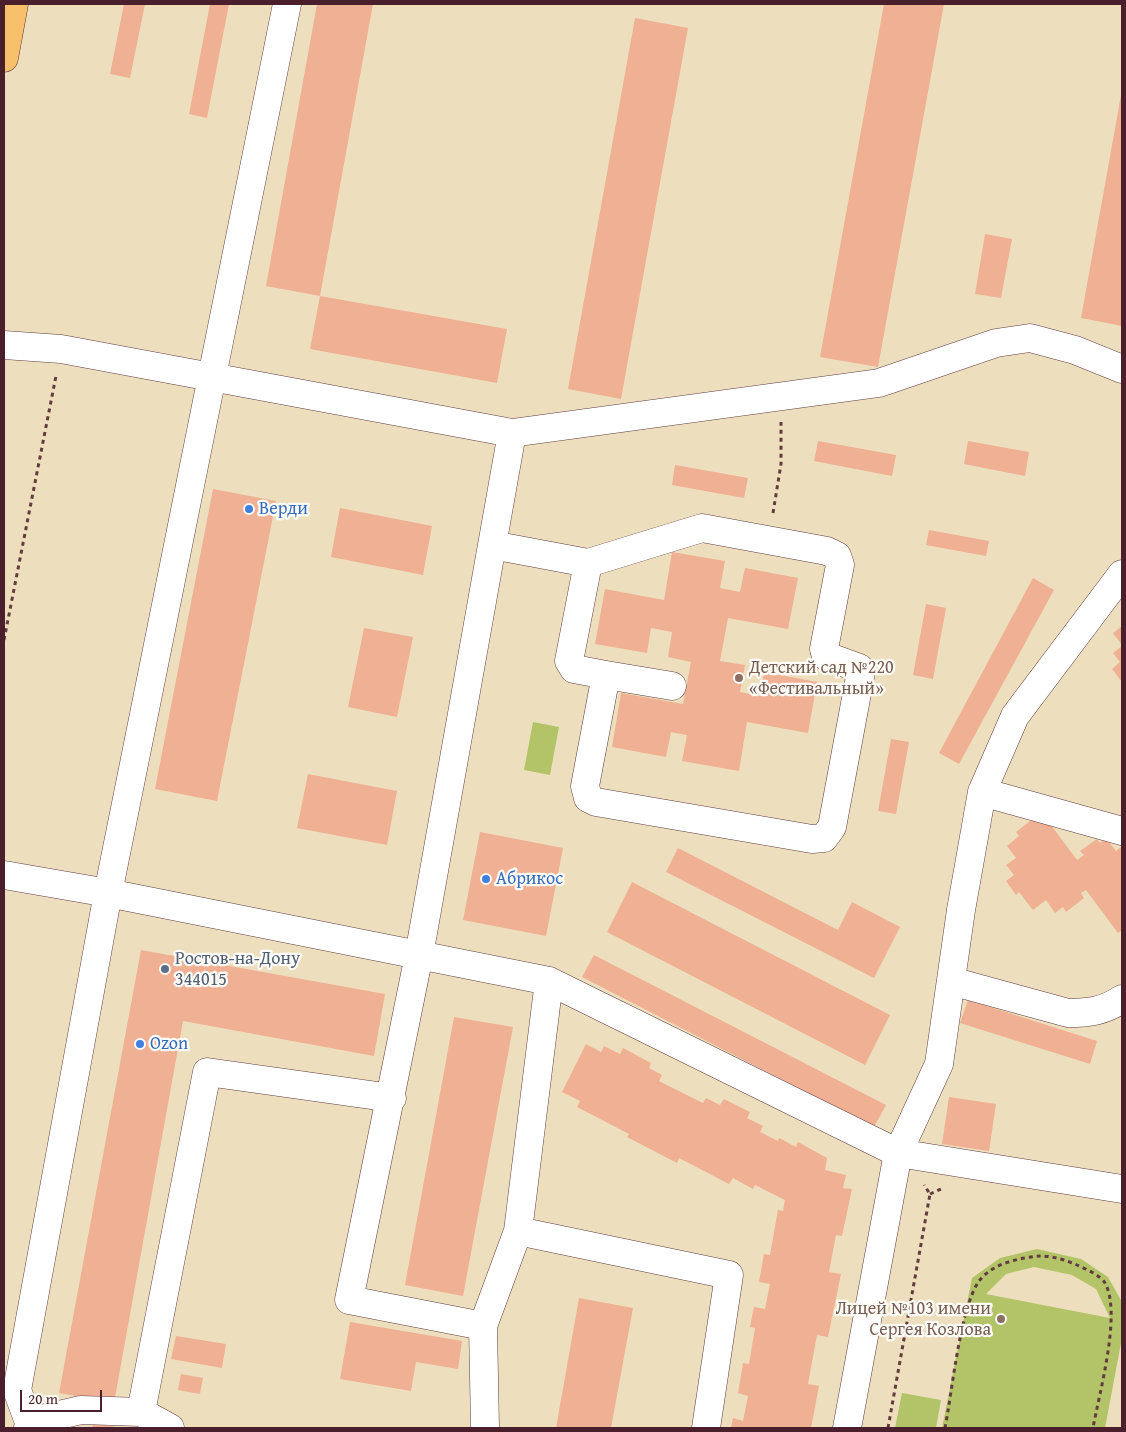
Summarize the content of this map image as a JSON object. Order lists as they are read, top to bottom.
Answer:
{
  "places": [
    "Верди",
    "Детский сад №220 «Фестивальный»",
    "Абрикос",
    "Ростов-на-Дону 344015",
    "Ozon",
    "Лицей №103 имени Сергея Козлова"
  ],
  "scale_bar": "20 m"
}
